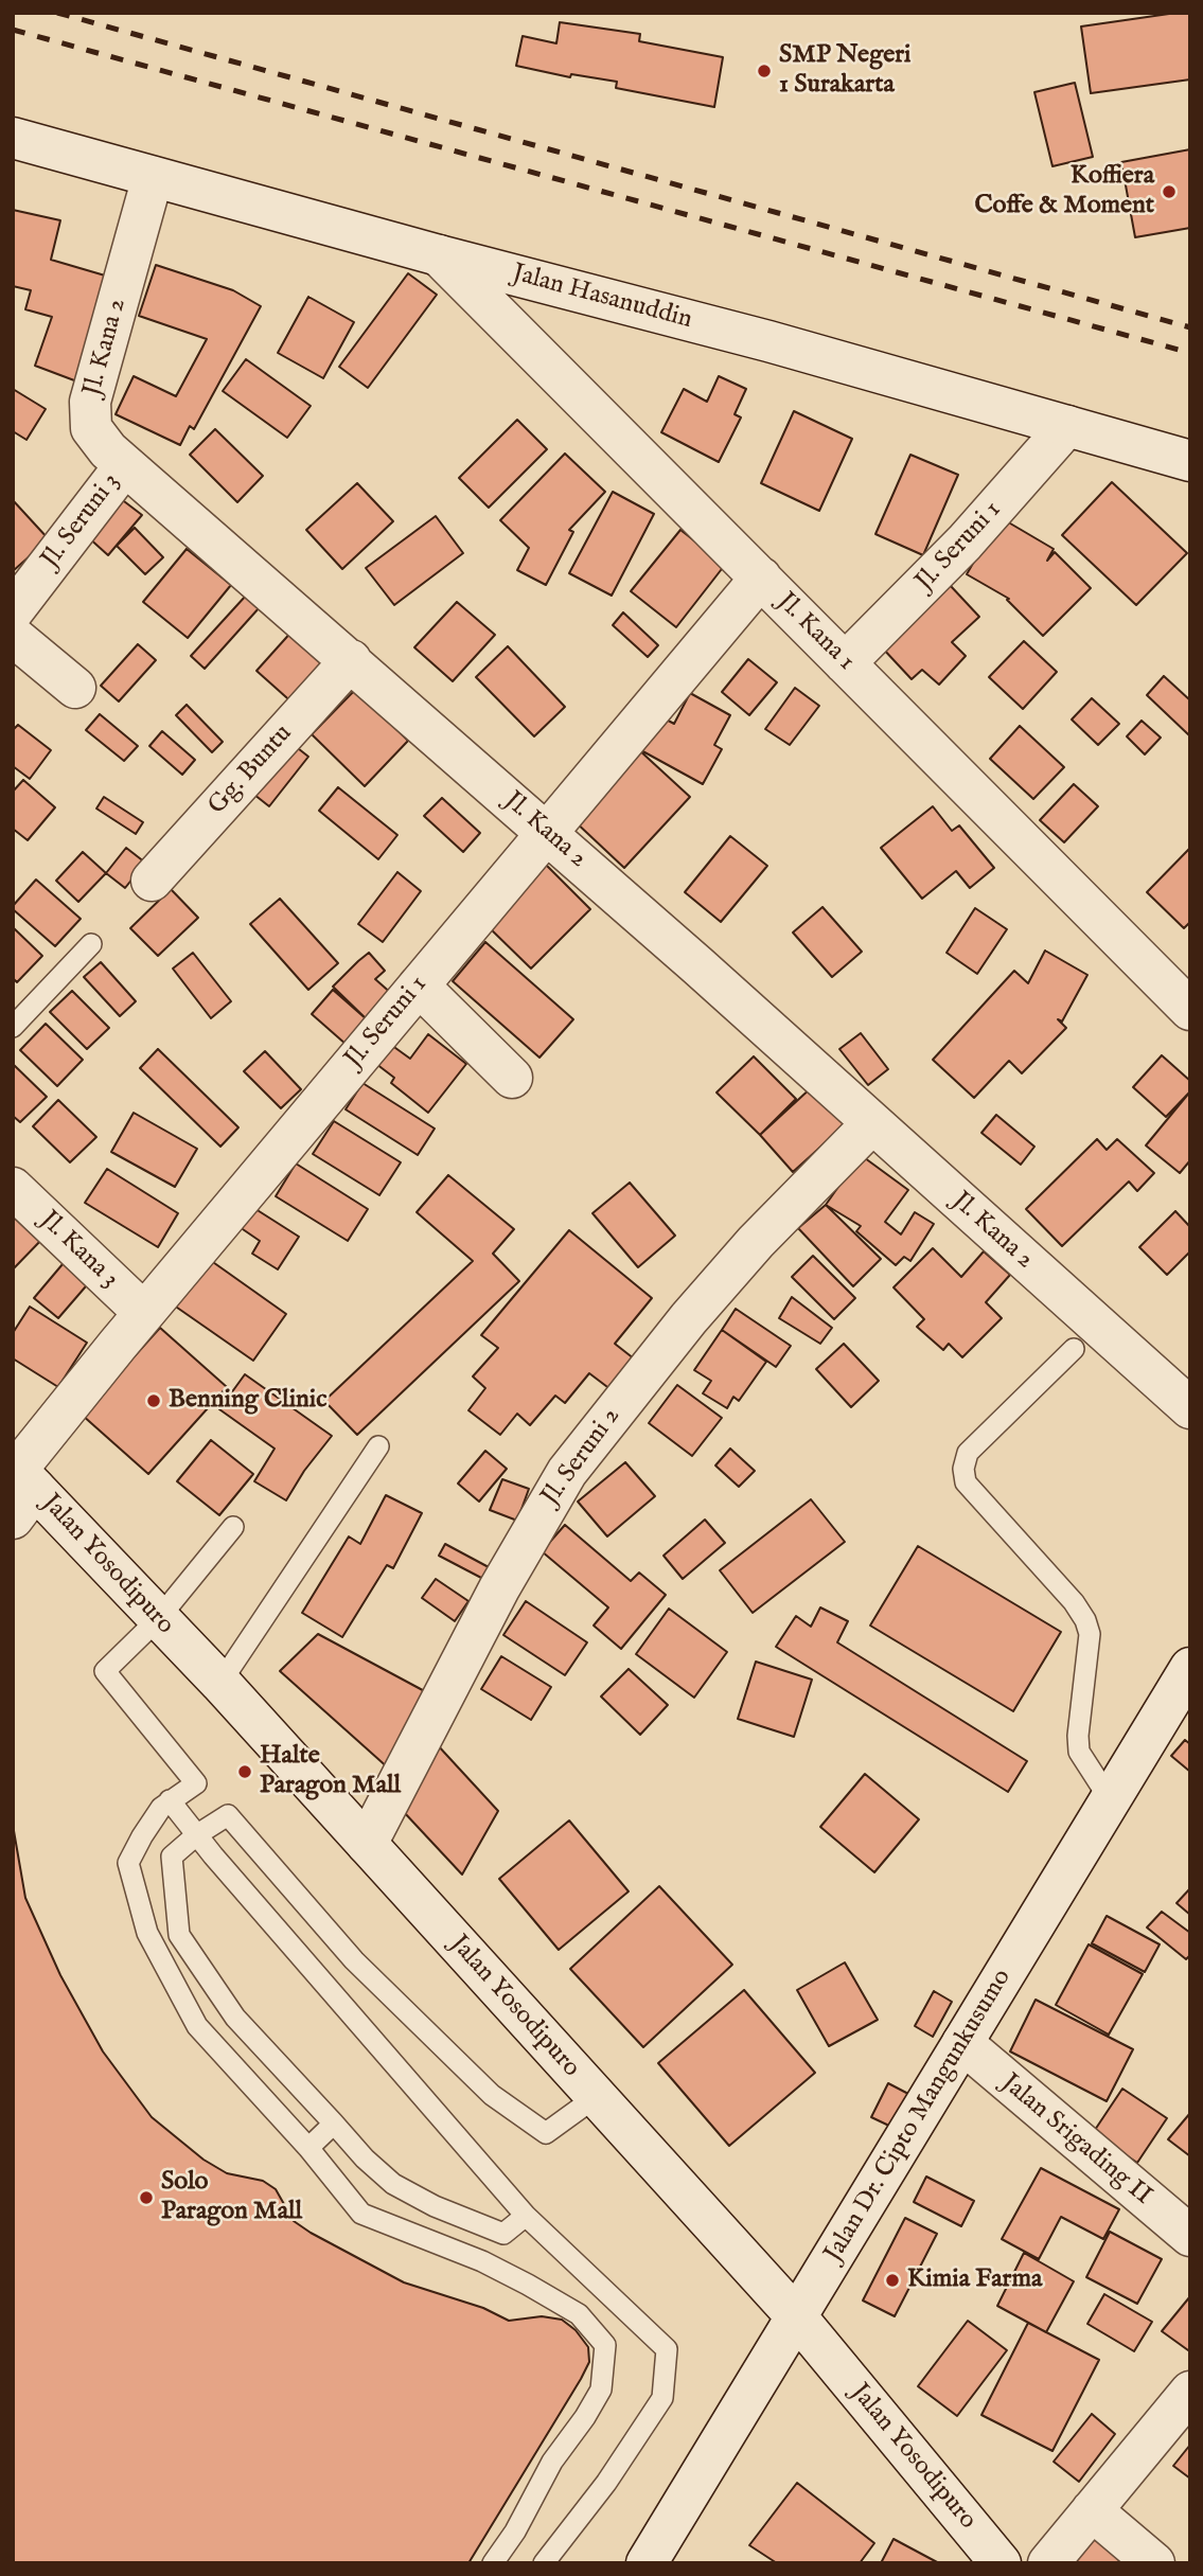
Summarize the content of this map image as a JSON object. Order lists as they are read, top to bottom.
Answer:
{
  "streets": {
    "street": [
      "Jalan Hasanuddin",
      "Jl. Kana 2",
      "Jl. Seruni 3",
      "Jl. Seruni 1",
      "Jl. Kana 1",
      "Gg. Buntu",
      "Jl. Kana 3",
      "Jl. Seruni 2",
      "Jalan Yosodipuro",
      "Jalan Dr. Cipto Mangunkusumo",
      "Jalan Srigading II"
    ]
  },
  "crossings": [
    ["Jalan Hasanuddin", "Jl. Kana 2"],
    ["Jalan Hasanuddin", "Jl. Seruni 1"],
    ["Jalan Hasanuddin", "Jl. Kana 1"],
    ["Jl. Kana 2", "Jl. Seruni 3"],
    ["Jl. Kana 2", "Jl. Seruni 1"],
    ["Jl. Kana 2", "Gg. Buntu"],
    ["Jl. Kana 2", "Jl. Seruni 2"],
    ["Jl. Seruni 1", "Jl. Kana 1"],
    ["Jl. Seruni 1", "Jl. Kana 3"],
    ["Jl. Seruni 1", "Jalan Yosodipuro"],
    ["Jl. Seruni 2", "Jalan Yosodipuro"],
    ["Jalan Yosodipuro", "Jalan Dr. Cipto Mangunkusumo"],
    ["Jalan Dr. Cipto Mangunkusumo", "Jalan Srigading II"]
  ],
  "places": [
    "SMP Negeri 1 Surakarta",
    "Koffiera Coffe & Moment",
    "Benning Clinic",
    "Halte Paragon Mall",
    "Solo Paragon Mall",
    "Kimia Farma"
  ]
}
